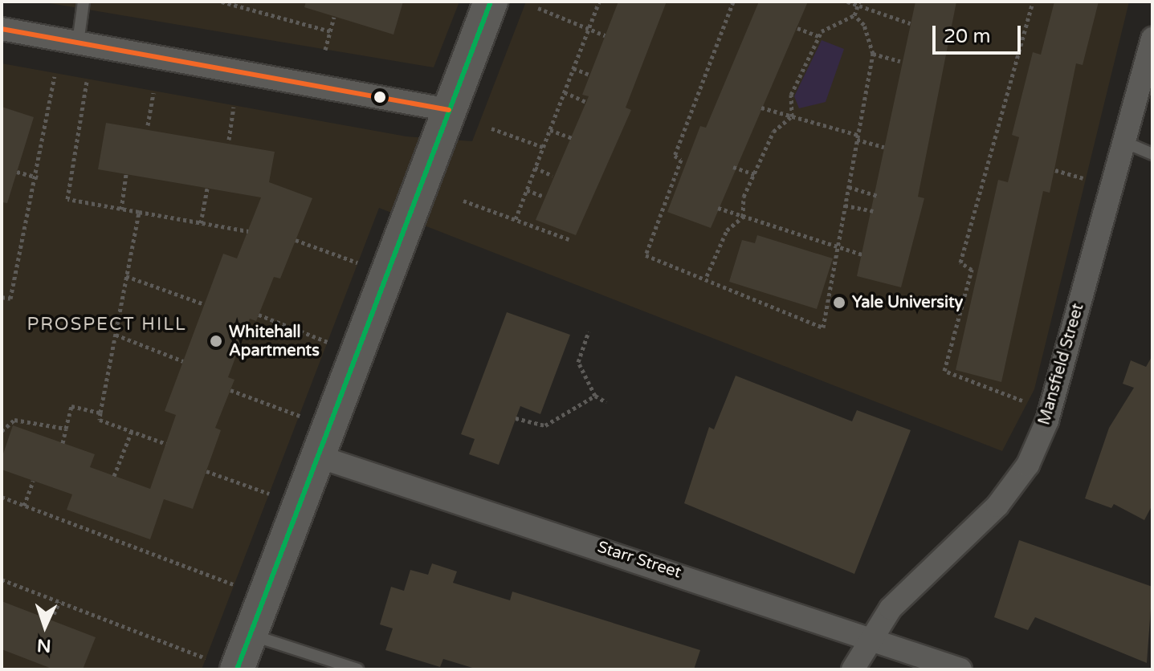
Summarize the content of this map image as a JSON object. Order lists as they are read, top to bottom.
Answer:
{
  "streets": {
    "street": ["Mansfield Street", "Starr Street"]
  },
  "crossings": [
    ["Mansfield Street", "Starr Street"]
  ],
  "districts": ["PROSPECT HILL"],
  "places": ["Yale University", "Whitehall Apartments"],
  "scale_bar": "20 m",
  "north": "bottom"
}
